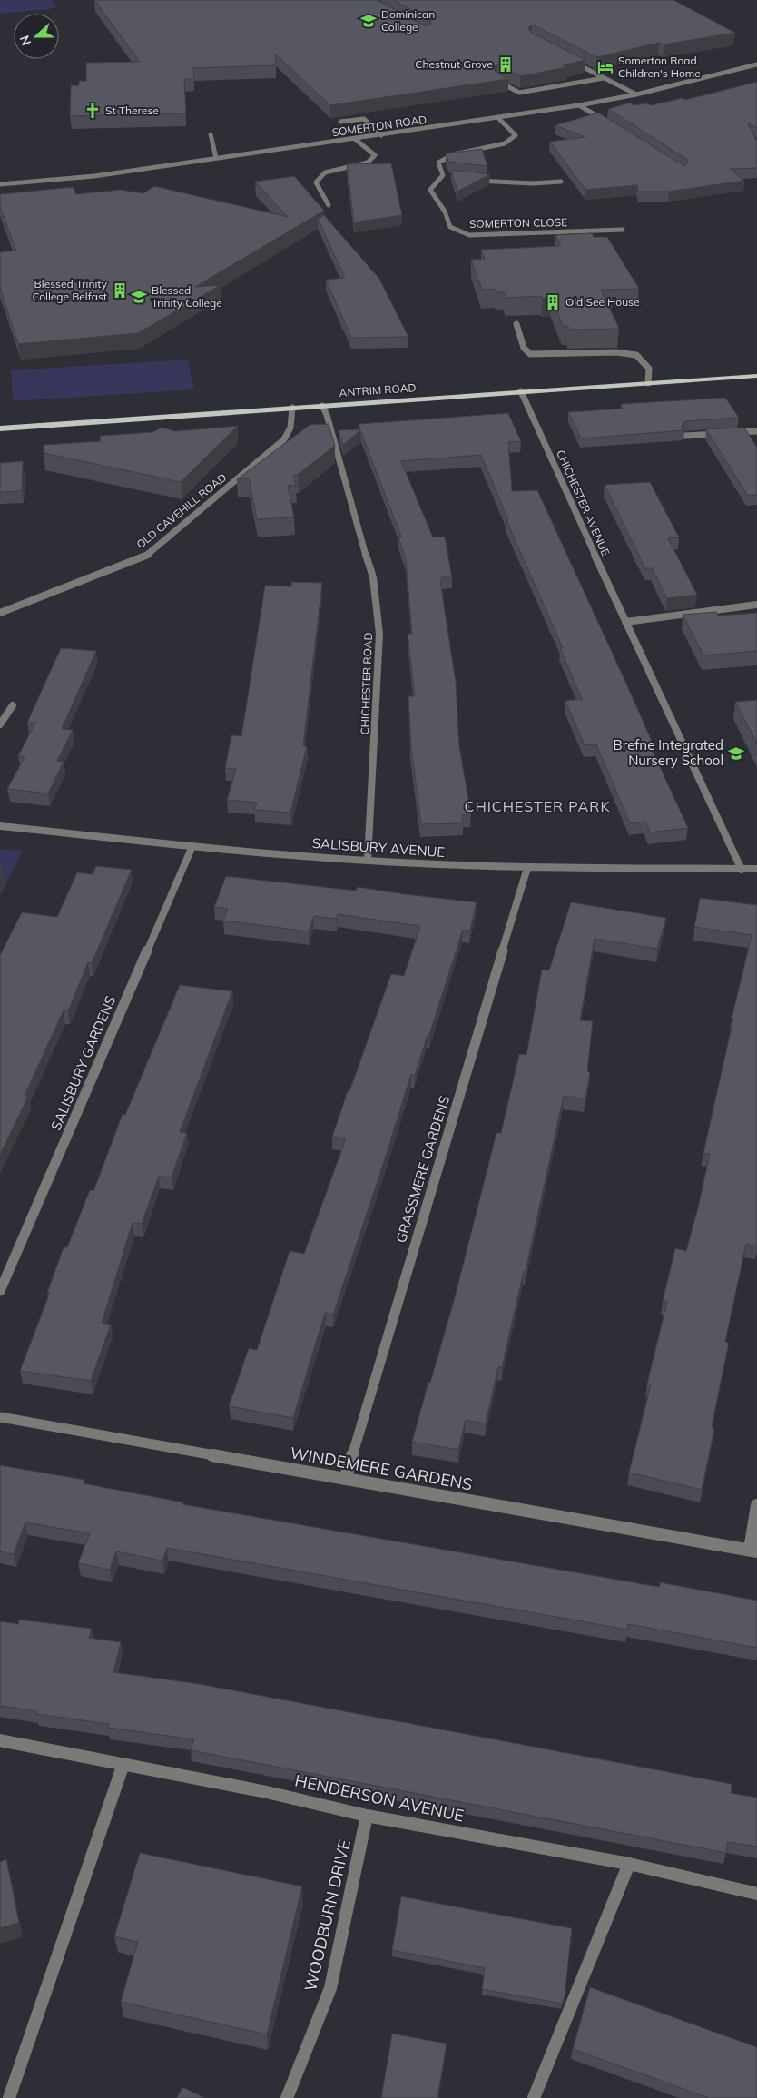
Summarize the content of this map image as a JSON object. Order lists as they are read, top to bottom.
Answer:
{
  "streets": {
    "main road": ["ANTRIM ROAD"],
    "street": [
      "SOMERTON ROAD",
      "SOMERTON CLOSE",
      "CHICHESTER AVENUE",
      "OLD CAVEHILL ROAD",
      "CHICHESTER ROAD",
      "SALISBURY AVENUE",
      "SALISBURY GARDENS",
      "GRASSMERE GARDENS",
      "WINDEMERE GARDENS",
      "HENDERSON AVENUE",
      "WOODBURN DRIVE"
    ]
  },
  "crossings": [
    ["SOMERTON ROAD", "SOMERTON CLOSE"],
    ["ANTRIM ROAD", "CHICHESTER AVENUE"],
    ["ANTRIM ROAD", "OLD CAVEHILL ROAD"],
    ["ANTRIM ROAD", "CHICHESTER ROAD"],
    ["CHICHESTER AVENUE", "SALISBURY AVENUE"],
    ["CHICHESTER ROAD", "SALISBURY AVENUE"],
    ["SALISBURY AVENUE", "SALISBURY GARDENS"],
    ["SALISBURY AVENUE", "GRASSMERE GARDENS"],
    ["GRASSMERE GARDENS", "WINDEMERE GARDENS"],
    ["HENDERSON AVENUE", "WOODBURN DRIVE"]
  ],
  "districts": ["CHICHESTER PARK"],
  "places": {
    "school or university": ["Dominican College", "Blessed Trinity College", "Brefne Integrated Nursery School"],
    "building": ["Chestnut Grove", "Blessed Trinity College Belfast", "Old See House"],
    "hotel": ["Somerton Road Children's Home"],
    "church": ["St Therese"]
  },
  "north": "left"
}
